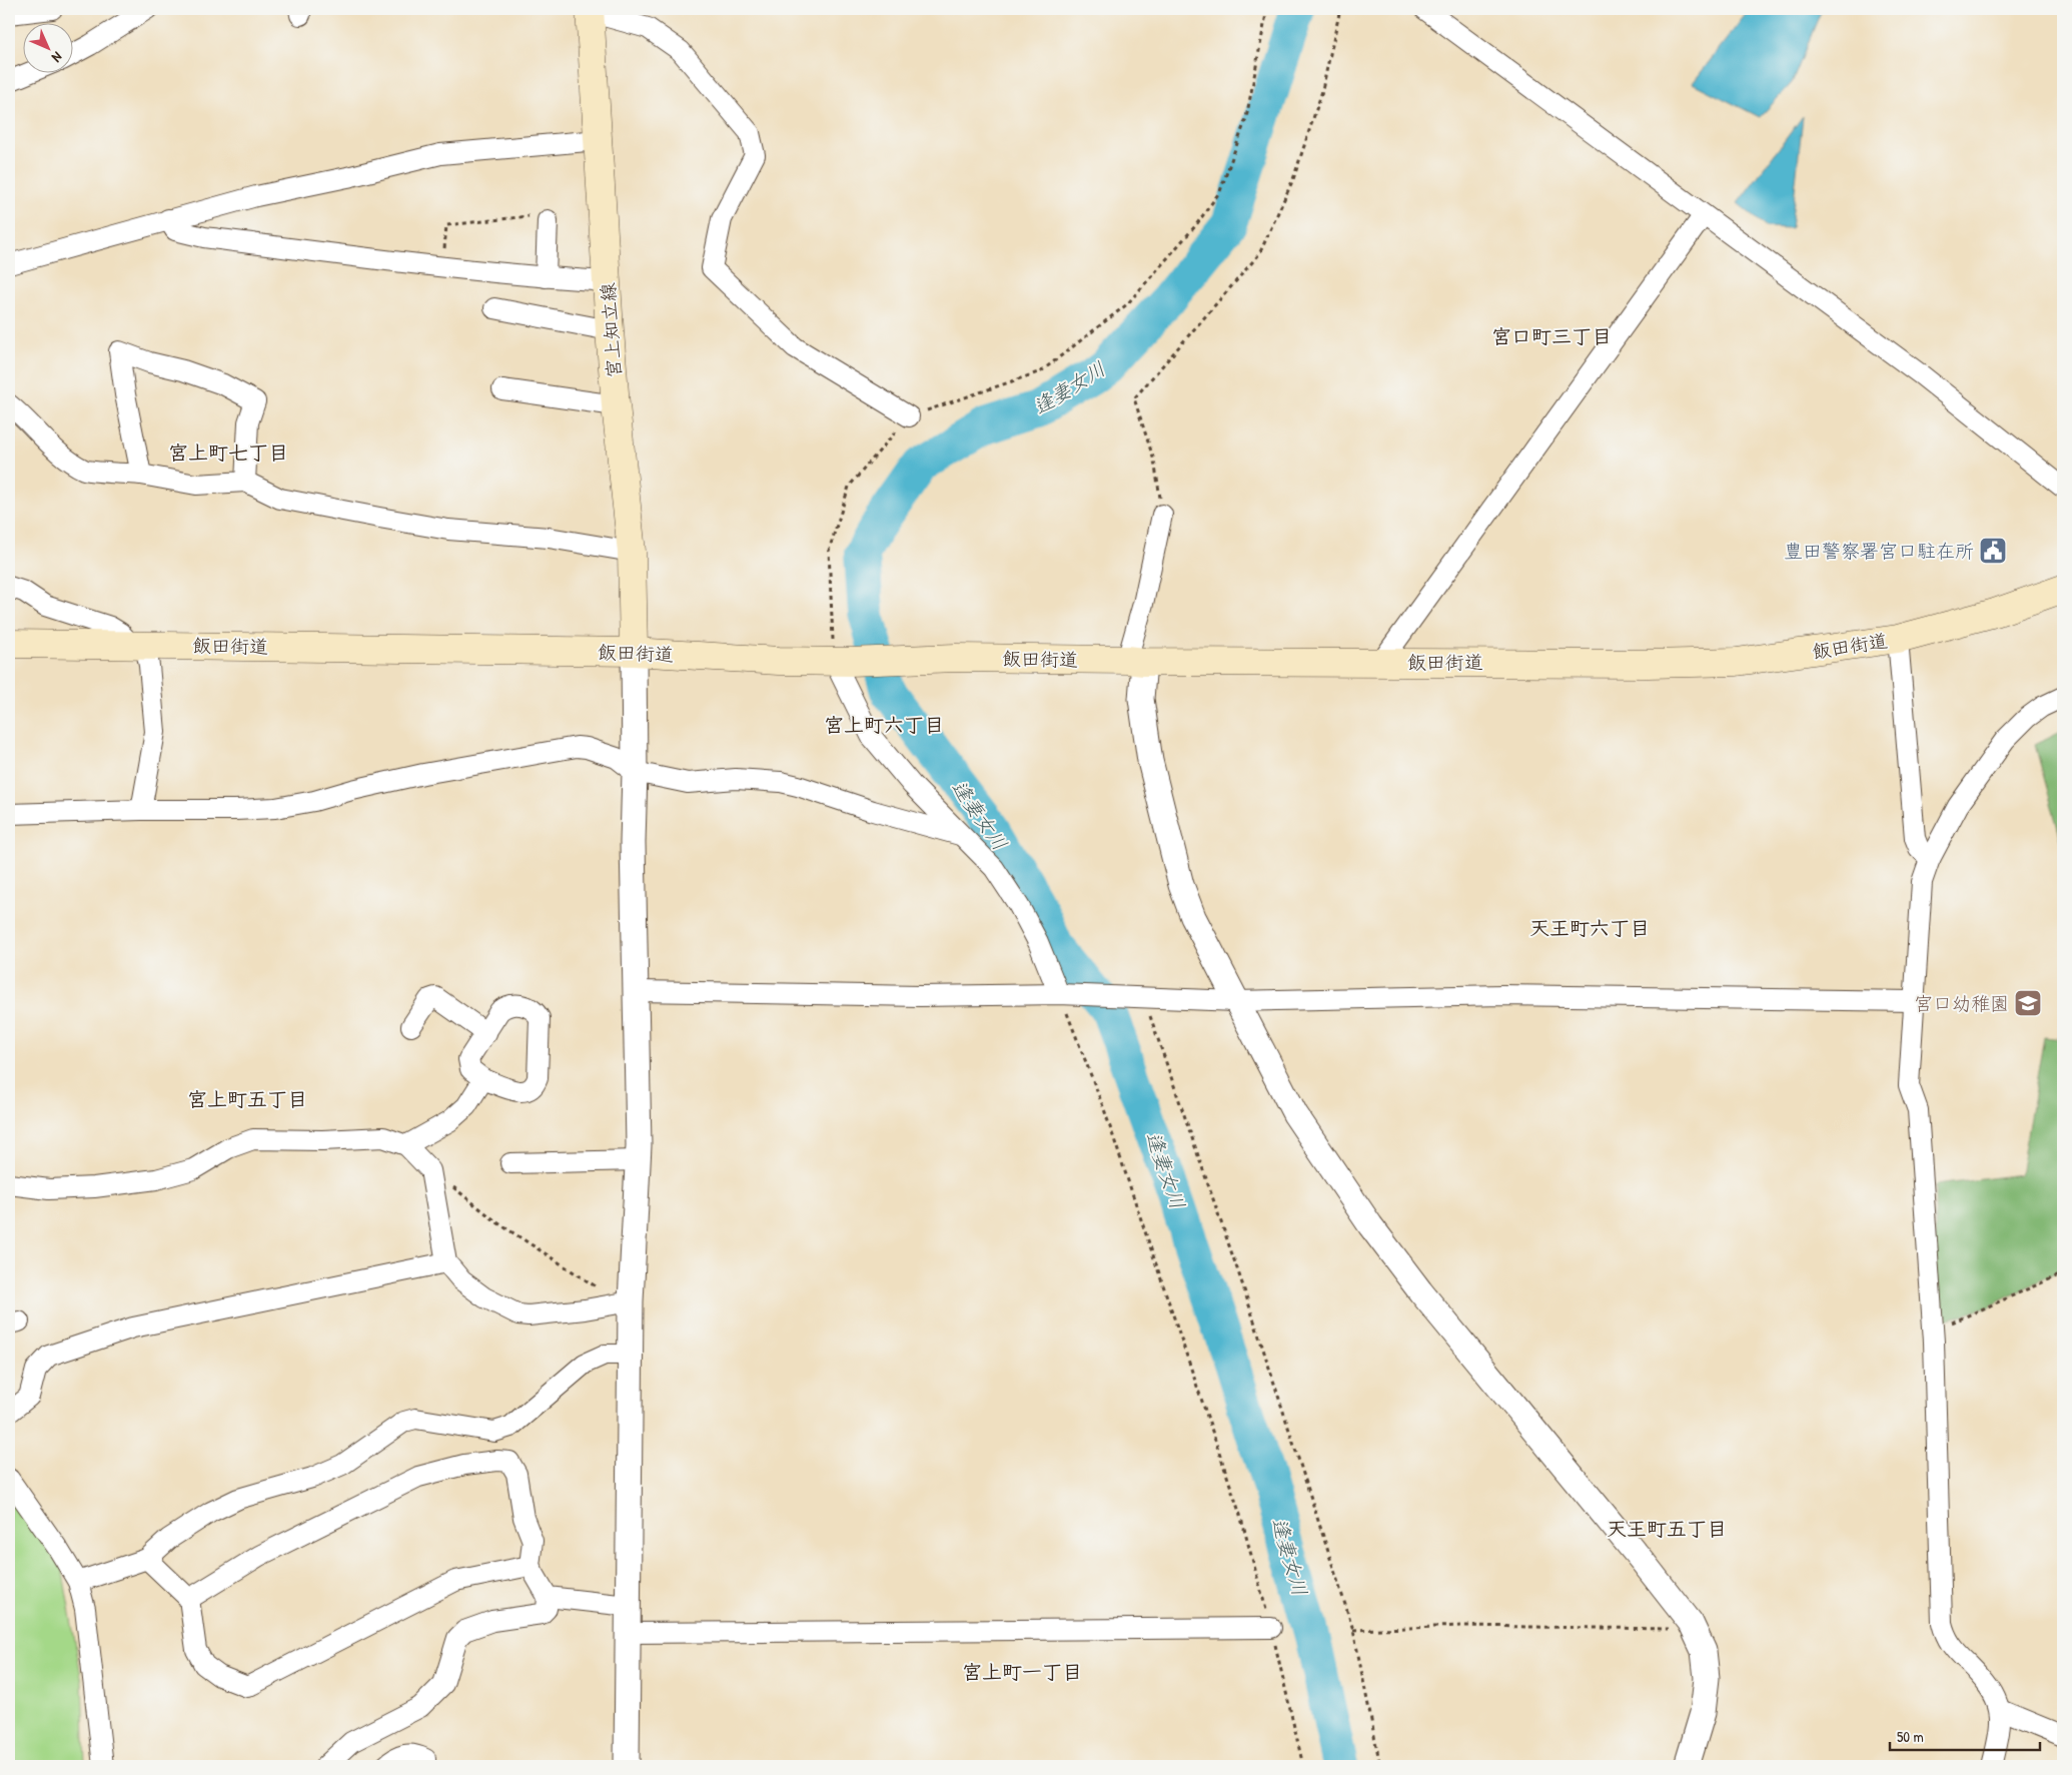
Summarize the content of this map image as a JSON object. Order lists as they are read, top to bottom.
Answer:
{
  "streets": {
    "main road": ["宮上知立線", "飯田街道"]
  },
  "crossings": [
    ["宮上知立線", "飯田街道"]
  ],
  "districts": [
    "宮口町三丁目",
    "宮上町七丁目",
    "宮上町六丁目",
    "天王町六丁目",
    "宮上町五丁目",
    "天王町五丁目",
    "宮上町一丁目"
  ],
  "water": ["逢妻女川"],
  "places": {
    "public building": ["豊田警察署宮口駐在所"],
    "school or university": ["宮口幼稚園"]
  },
  "scale_bar": "50 m",
  "north": "bottom right"
}
